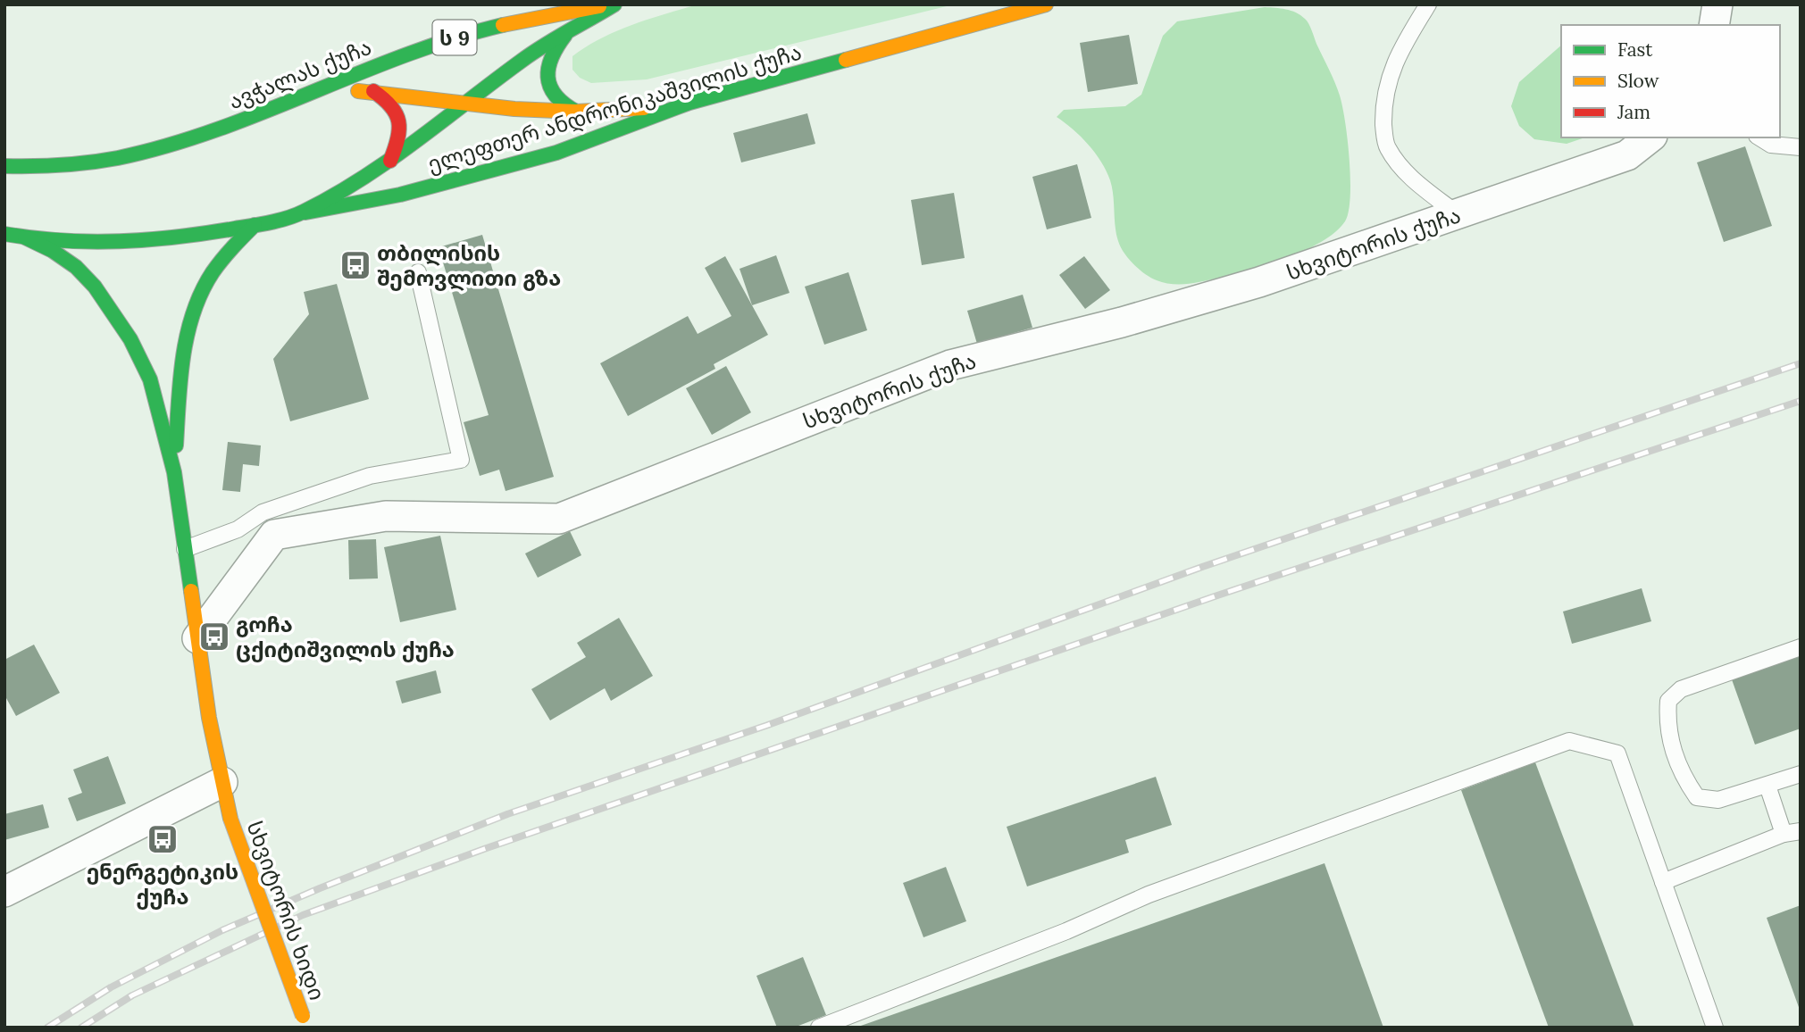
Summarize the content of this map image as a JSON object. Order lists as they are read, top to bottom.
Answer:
{
  "streets": {
    "main road": [
      "ს 9",
      "ავჭალას ქუჩა",
      "ელეფთერ ანდრონიკაშვილის ქუჩა",
      "სხვიტორის ხიდი"
    ],
    "street": ["სხვიტორის ქუჩა"]
  },
  "crossings": [
    ["ს 9", "ელეფთერ ანდრონიკაშვილის ქუჩა"]
  ],
  "places": {
    "bus stop": ["თბილისის შემოვლითი გზა", "გოჩა ცქიტიშვილის ქუჩა", "ენერგეტიკის ქუჩა"]
  },
  "legend": ["Fast", "Slow", "Jam"]
}
